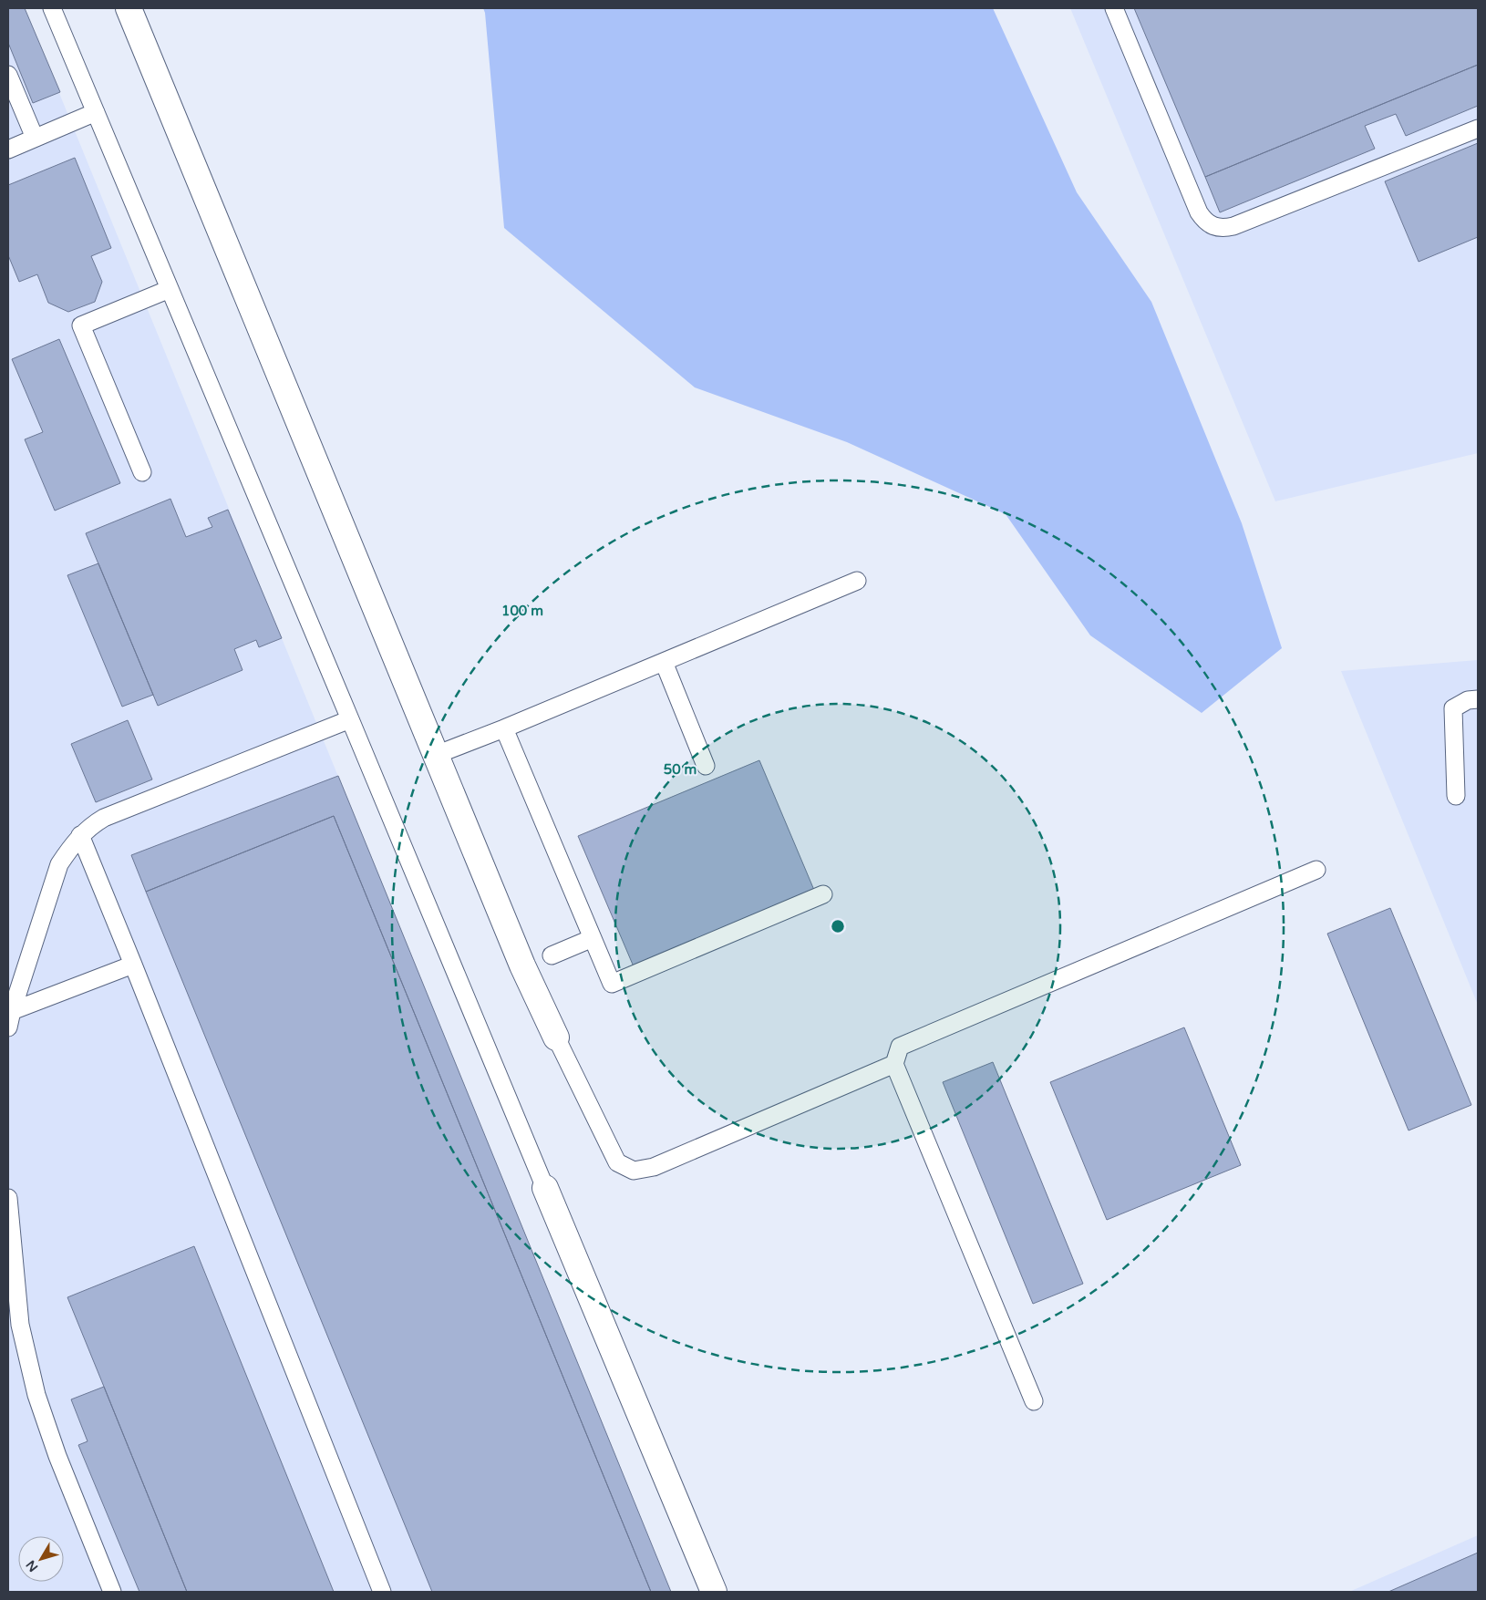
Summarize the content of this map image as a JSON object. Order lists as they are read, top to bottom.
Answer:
{
  "north": "bottom left",
  "rings": ["100 m", "50 m"]
}
